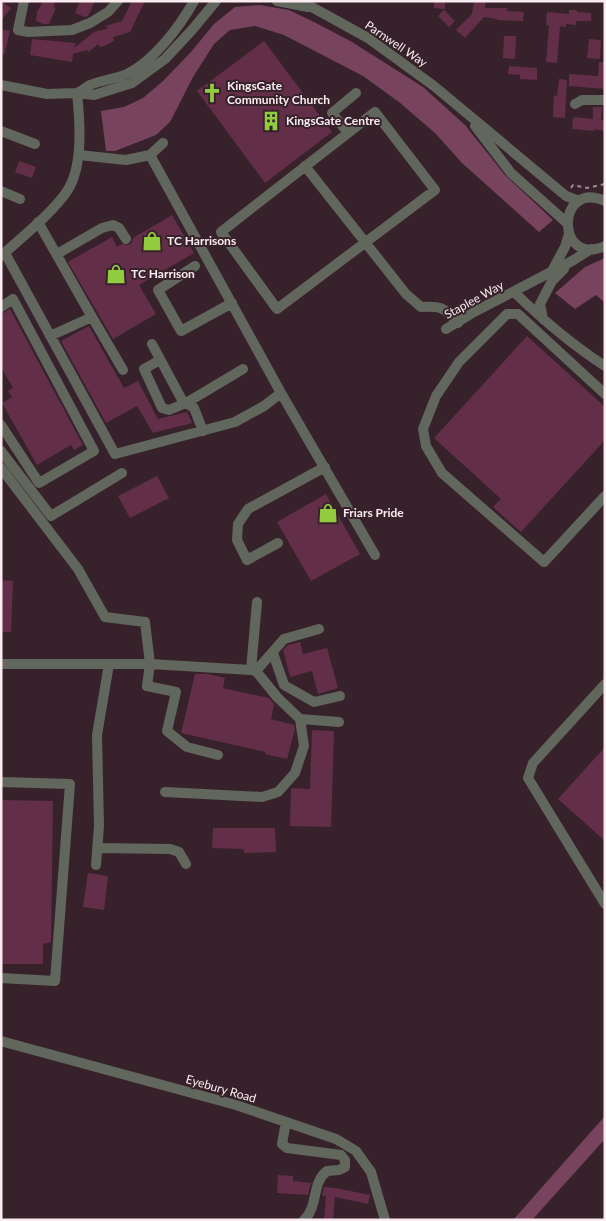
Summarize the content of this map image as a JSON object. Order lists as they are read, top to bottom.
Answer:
{
  "streets": {
    "street": ["Parnwell Way", "Staplee Way", "Eyebury Road"]
  },
  "places": {
    "church": ["KingsGate Community Church"],
    "building": ["KingsGate Centre"],
    "shop": ["TC Harrisons", "TC Harrison", "Friars Pride"]
  }
}
